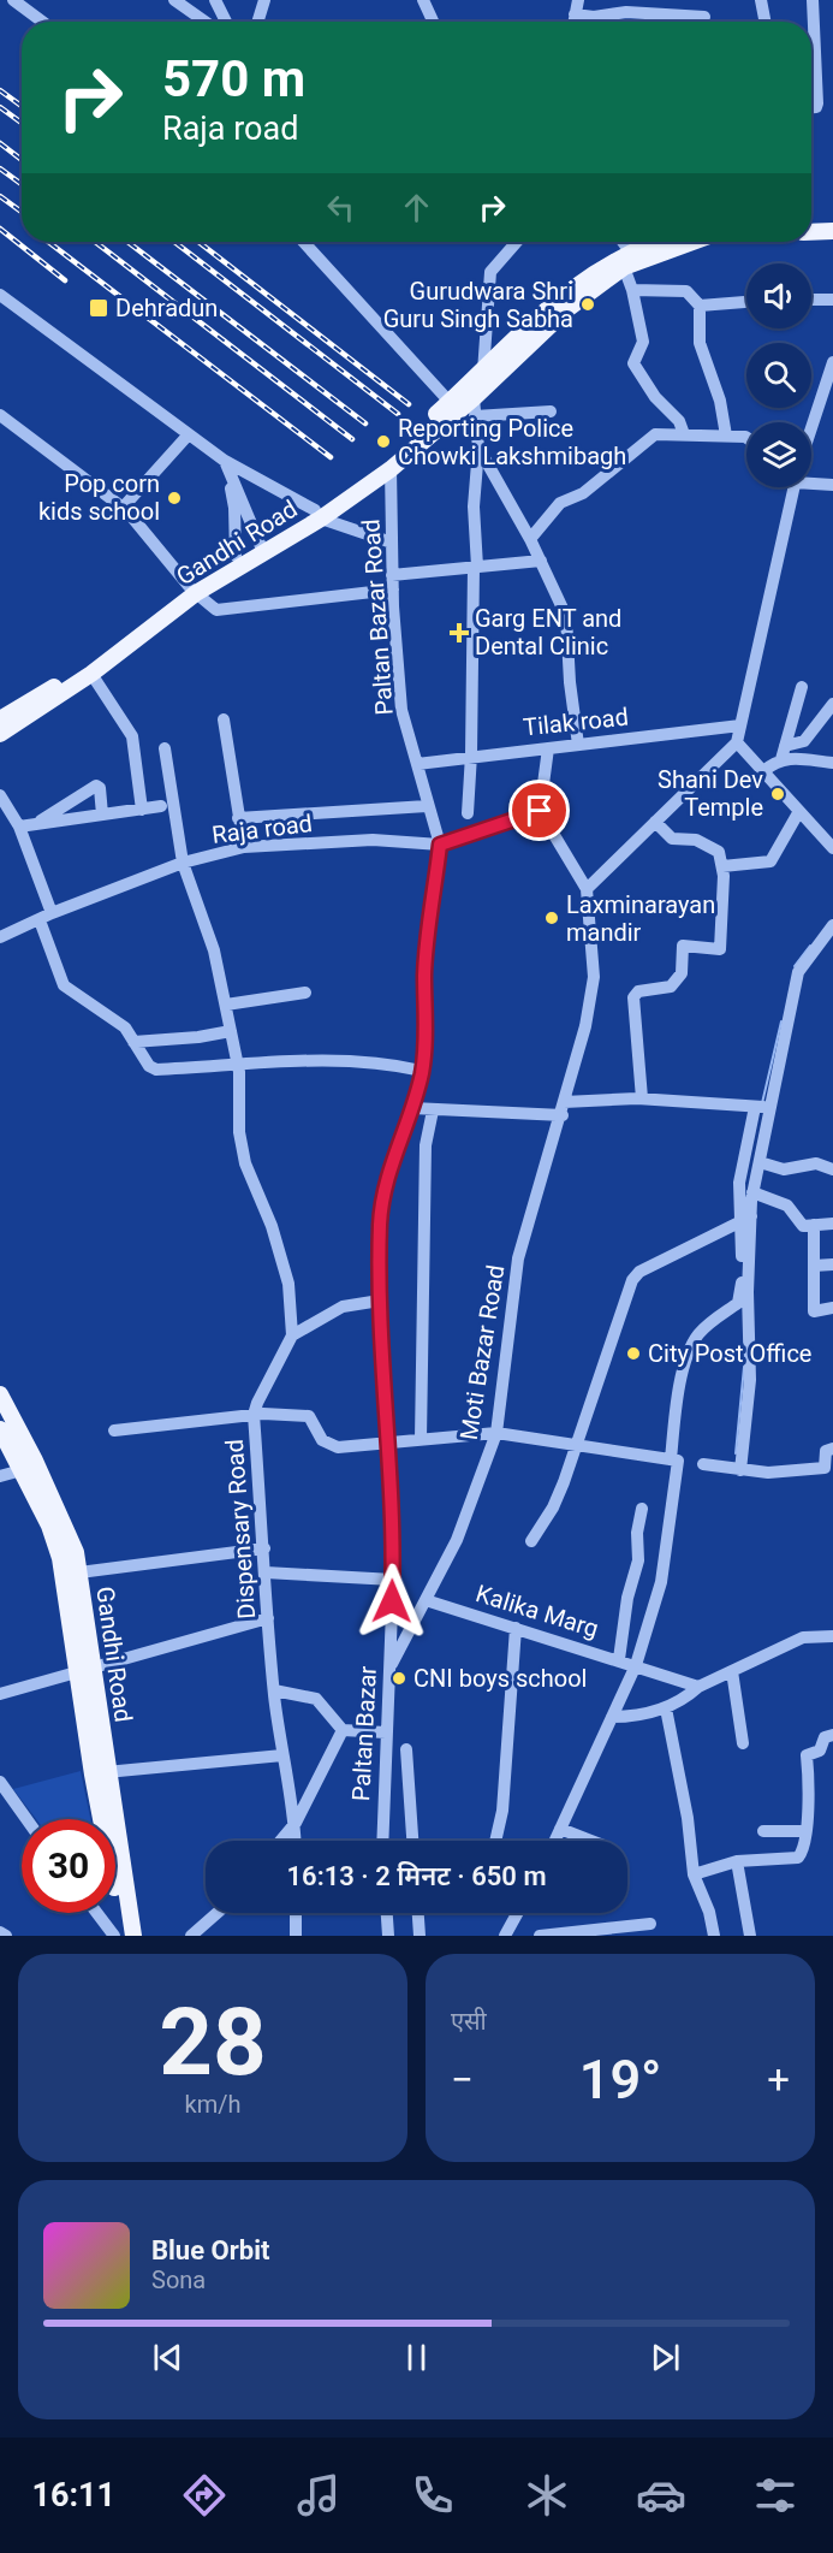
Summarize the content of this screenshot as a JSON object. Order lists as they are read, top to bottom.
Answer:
{
  "streets": {
    "main road": ["Gandhi Road"],
    "street": [
      "Paltan Bazar Road",
      "Tilak road",
      "Raja road",
      "Moti Bazar Road",
      "Dispensary Road",
      "Kalika Marg",
      "Paltan Bazar"
    ]
  },
  "crossings": [
    ["Gandhi Road", "Paltan Bazar Road"],
    ["Paltan Bazar Road", "Tilak road"],
    ["Paltan Bazar Road", "Raja road"],
    ["Paltan Bazar Road", "Paltan Bazar"],
    ["Raja road", "Paltan Bazar"],
    ["Moti Bazar Road", "Kalika Marg"],
    ["Moti Bazar Road", "Paltan Bazar"]
  ],
  "places": {
    "other": [
      "Gurudwara Shri Guru Singh Sabha",
      "Reporting Police Chowki Lakshmibagh",
      "Pop corn kids school",
      "Shani Dev Temple",
      "Laxminarayan mandir",
      "City Post Office",
      "CNI boys school"
    ],
    "transit": ["Dehradun"],
    "health": ["Garg ENT and Dental Clinic"]
  },
  "page": {
    "turn": ["570 m", "Raja road"],
    "limit": "30",
    "trip": "16:13 · 2 मिनट · 650 m",
    "tile": [
      ["28", "km/h"],
      "एसी"
    ],
    "heat": ["−", "19°", "+"],
    "song": ["Blue Orbit", "Sona"],
    "tabs": "16:11"
  }
}
